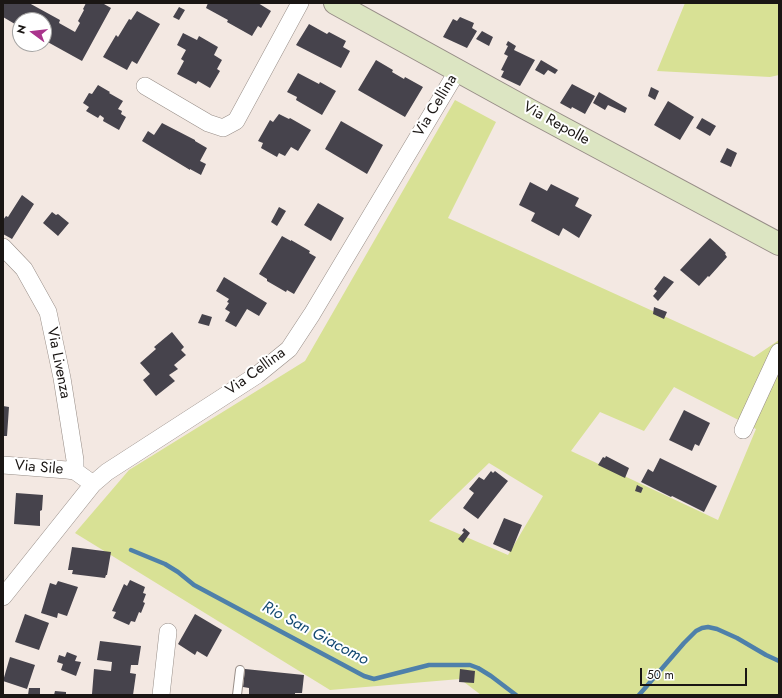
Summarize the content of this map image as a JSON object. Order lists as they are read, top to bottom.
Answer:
{
  "streets": {
    "street": [
      "Via Cellina",
      "Via Repolle",
      "Via Livenza",
      "Via Sile"
    ]
  },
  "crossings": [
    ["Via Cellina", "Via Repolle"],
    ["Via Livenza", "Via Sile"]
  ],
  "water": ["Rio San Giacomo"],
  "scale_bar": "50 m",
  "north": "left"
}
